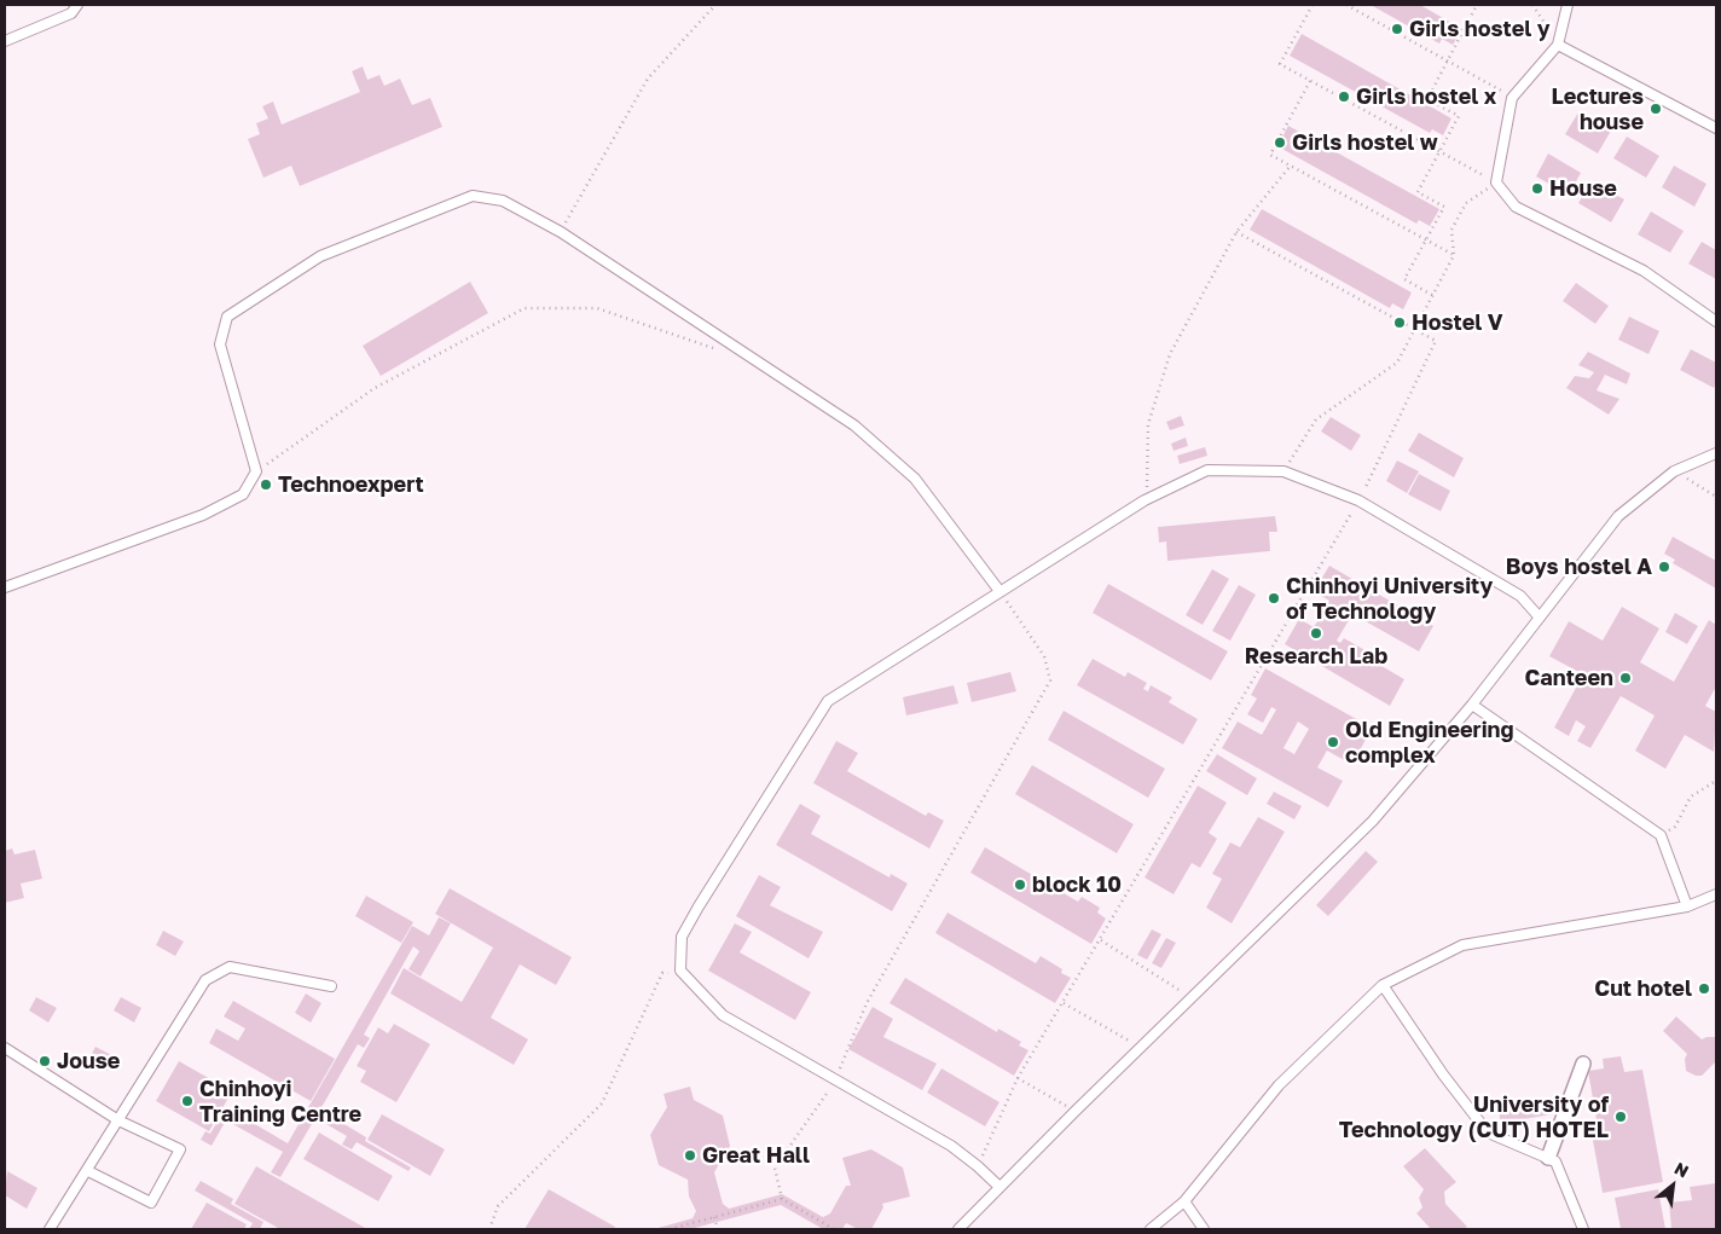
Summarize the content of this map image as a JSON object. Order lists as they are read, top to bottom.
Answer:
{
  "places": [
    "Girls hostel y",
    "Girls hostel x",
    "Lectures house",
    "Girls hostel w",
    "House",
    "Hostel V",
    "Technoexpert",
    "Boys hostel A",
    "Chinhoyi University of Technology",
    "Research Lab",
    "Canteen",
    "Old Engineering complex",
    "block 10",
    "Cut hotel",
    "Jouse",
    "Chinhoyi Training Centre",
    "University of Technology (CUT) HOTEL",
    "Great Hall"
  ],
  "north": "top right"
}
